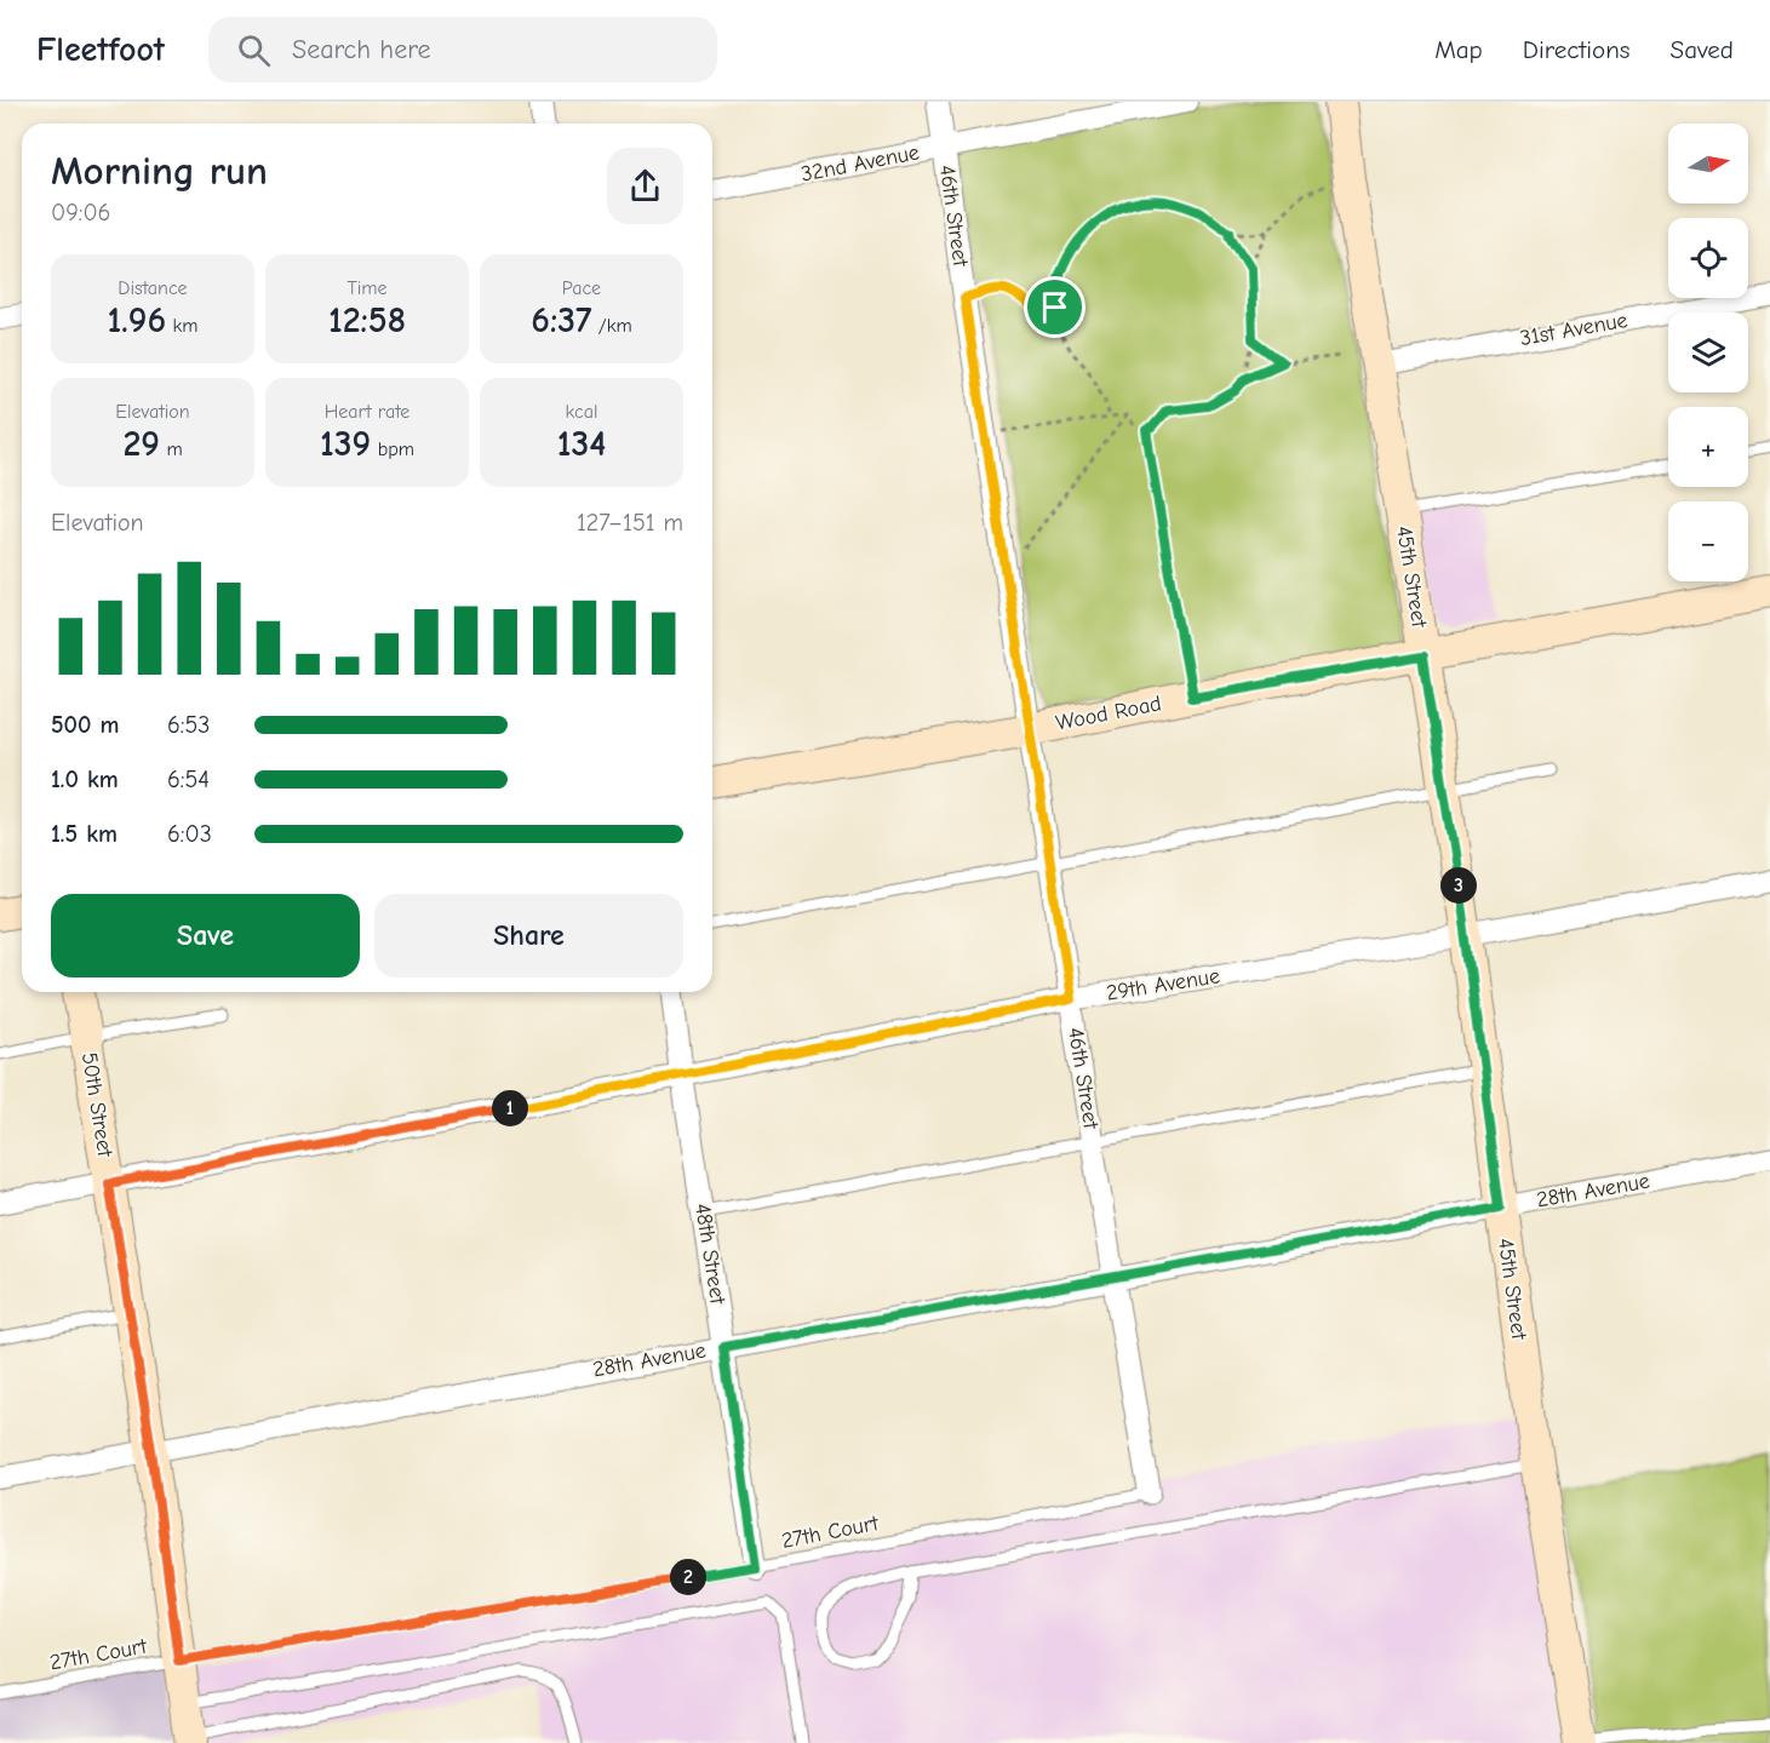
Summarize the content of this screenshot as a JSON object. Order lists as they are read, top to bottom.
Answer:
{
  "streets": {
    "street": [
      "32nd Avenue",
      "46th Street",
      "31st Avenue",
      "45th Street",
      "Wood Road",
      "29th Avenue",
      "50th Street",
      "28th Avenue",
      "48th Street"
    ],
    "lane": ["27th Court"]
  },
  "crossings": [
    ["32nd Avenue", "46th Street"],
    ["46th Street", "Wood Road"],
    ["46th Street", "29th Avenue"],
    ["46th Street", "28th Avenue"],
    ["46th Street", "27th Court"],
    ["31st Avenue", "45th Street"],
    ["45th Street", "Wood Road"],
    ["45th Street", "29th Avenue"],
    ["45th Street", "28th Avenue"],
    ["29th Avenue", "50th Street"],
    ["29th Avenue", "48th Street"],
    ["50th Street", "28th Avenue"],
    ["50th Street", "27th Court"],
    ["28th Avenue", "48th Street"],
    ["48th Street", "27th Court"]
  ],
  "north": "right",
  "page": {
    "header": "Fleetfoot",
    "search": "Search here",
    "nav": ["Map", "Directions", "Saved"],
    "map_buttons": ["+", "−"],
    "heading": ["Morning run", "09:06"],
    "stats": [
      ["Distance", "1.96 km"],
      ["Time", "12:58"],
      ["Pace", "6:37 /km"],
      ["Elevation", "29 m"],
      ["Heart rate", "139 bpm"],
      ["kcal", "134"]
    ],
    "chart": ["Elevation", "127–151 m"],
    "list": [
      {
        "name": "500 m",
        "note": "6:53"
      },
      {
        "name": "1.0 km",
        "note": "6:54"
      },
      {
        "name": "1.5 km",
        "note": "6:03"
      }
    ],
    "pins": ["3", "1", "2"],
    "buttons": ["Save", "Share"]
  }
}
